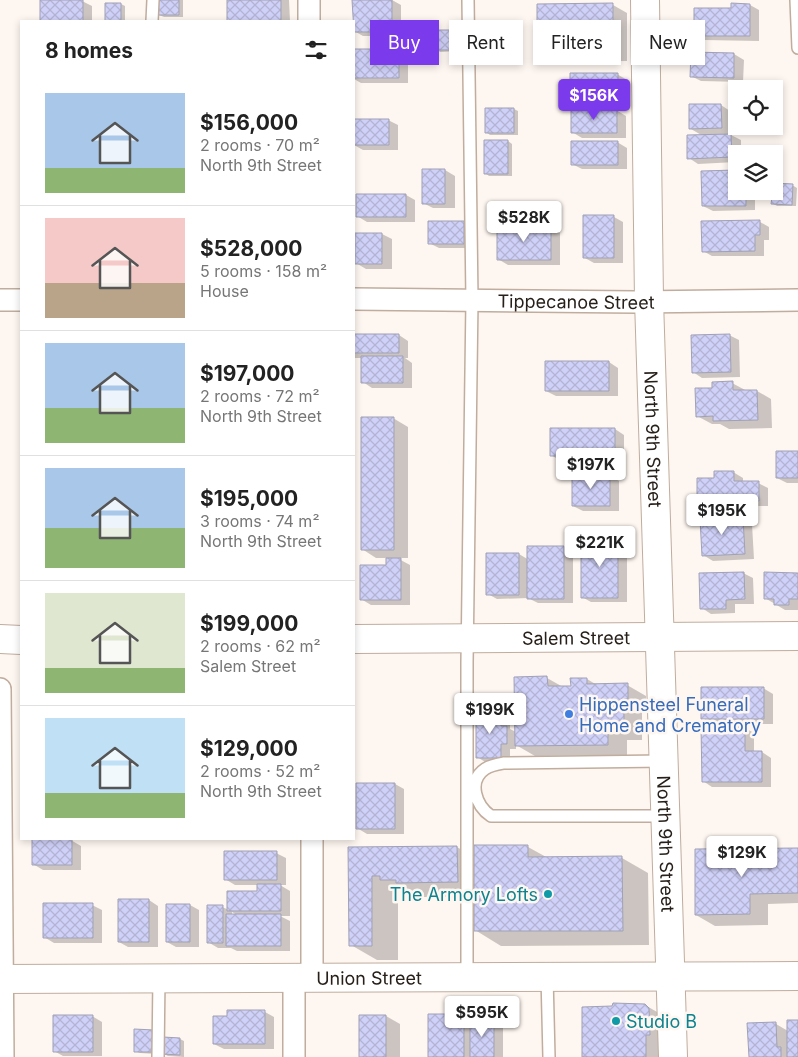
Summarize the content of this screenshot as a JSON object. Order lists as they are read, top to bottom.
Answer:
{
  "streets": {
    "main road": ["North 9th Street", "Salem Street", "Union Street"],
    "street": ["Tippecanoe Street"]
  },
  "crossings": [
    ["Tippecanoe Street", "North 9th Street"],
    ["North 9th Street", "Salem Street"],
    ["North 9th Street", "Union Street"]
  ],
  "places": ["Hippensteel Funeral Home and Crematory", "The Armory Lofts", "Studio B"],
  "page": {
    "chip": [
      "Buy",
      "Rent",
      "Filters",
      "New"
    ],
    "heading": "8 homes",
    "price": [
      "$156K",
      "$528K",
      "$197K",
      "$195K",
      "$221K",
      "$199K",
      "$129K",
      "$595K"
    ],
    "list": [
      {
        "name": "$156,000",
        "note": "2 rooms · 70 m² · North 9th Street"
      },
      {
        "name": "$528,000",
        "note": "5 rooms · 158 m² · House"
      },
      {
        "name": "$197,000",
        "note": "2 rooms · 72 m² · North 9th Street"
      },
      {
        "name": "$195,000",
        "note": "3 rooms · 74 m² · North 9th Street"
      },
      {
        "name": "$199,000",
        "note": "2 rooms · 62 m² · Salem Street"
      },
      {
        "name": "$129,000",
        "note": "2 rooms · 52 m² · North 9th Street"
      }
    ]
  }
}
